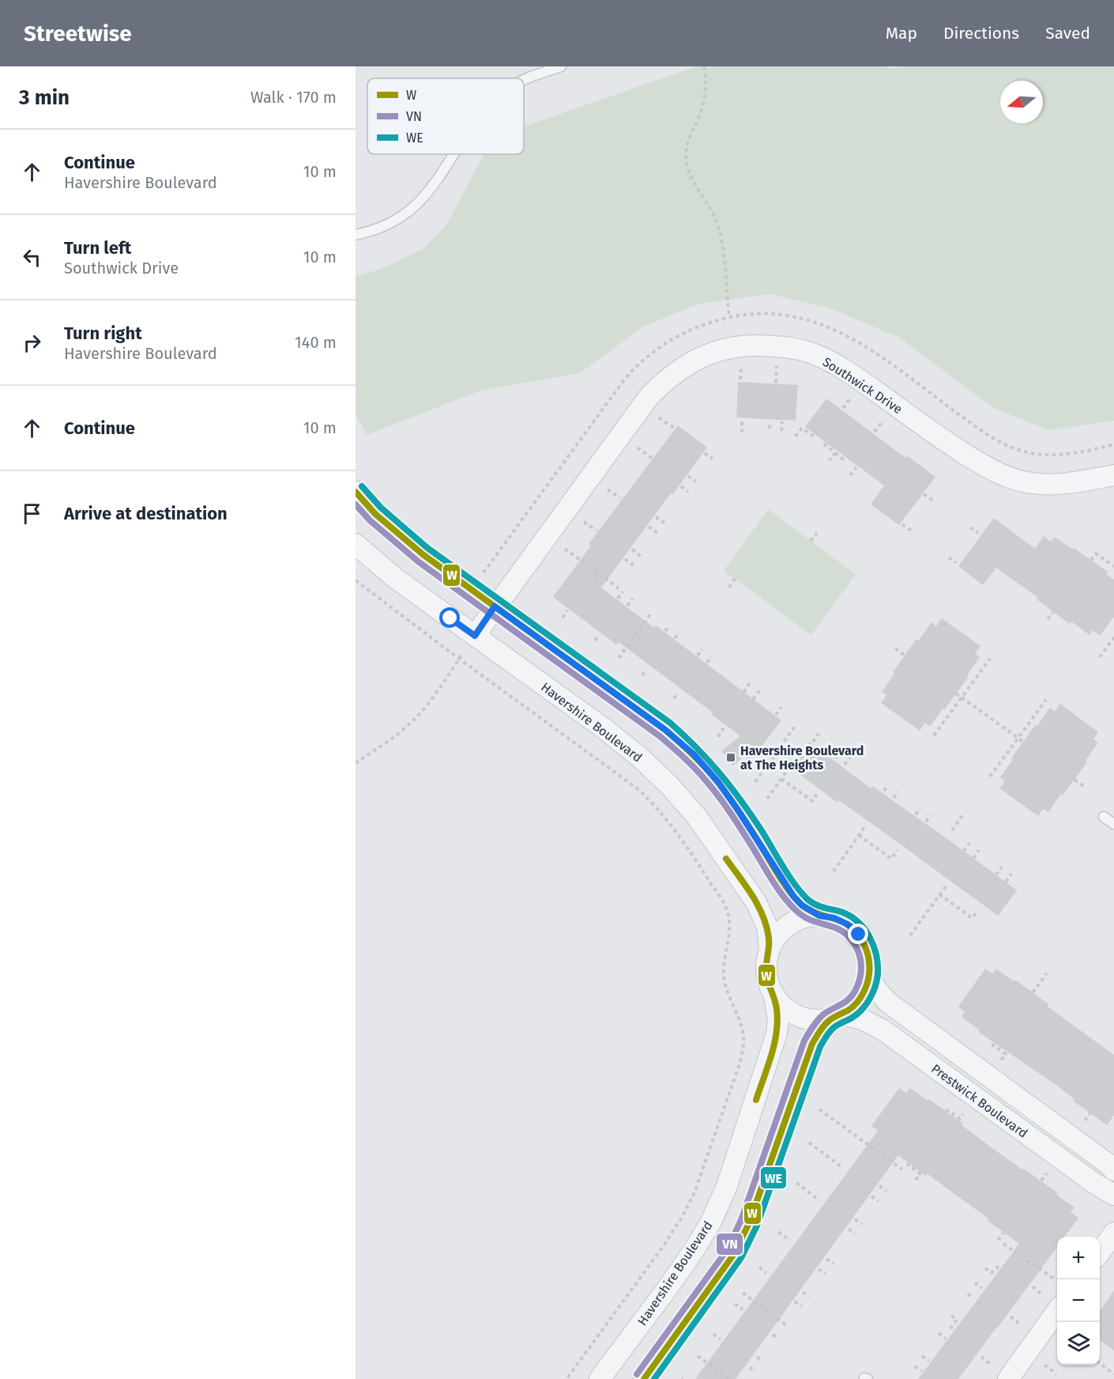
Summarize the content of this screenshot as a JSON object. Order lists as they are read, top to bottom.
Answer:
{
  "streets": {
    "street": ["Southwick Drive", "Havershire Boulevard", "Prestwick Boulevard"]
  },
  "crossings": [
    ["Southwick Drive", "Havershire Boulevard"],
    ["Havershire Boulevard", "Prestwick Boulevard"]
  ],
  "places": {
    "transit": ["Havershire Boulevard at The Heights"]
  },
  "lines": ["transit line WE", "transit line W", "transit line VN"],
  "legend": ["W", "VN", "WE"],
  "north": "left",
  "page": {
    "header": "Streetwise",
    "nav": ["Map", "Directions", "Saved"],
    "heading": ["3 min", "Walk · 170 m"],
    "list": [
      ["Continue", "Havershire Boulevard", "10 m"],
      ["Turn left", "Southwick Drive", "10 m"],
      ["Turn right", "Havershire Boulevard", "140 m"],
      ["Continue", "10 m"],
      "Arrive at destination"
    ],
    "map_buttons": ["+", "−"]
  }
}
